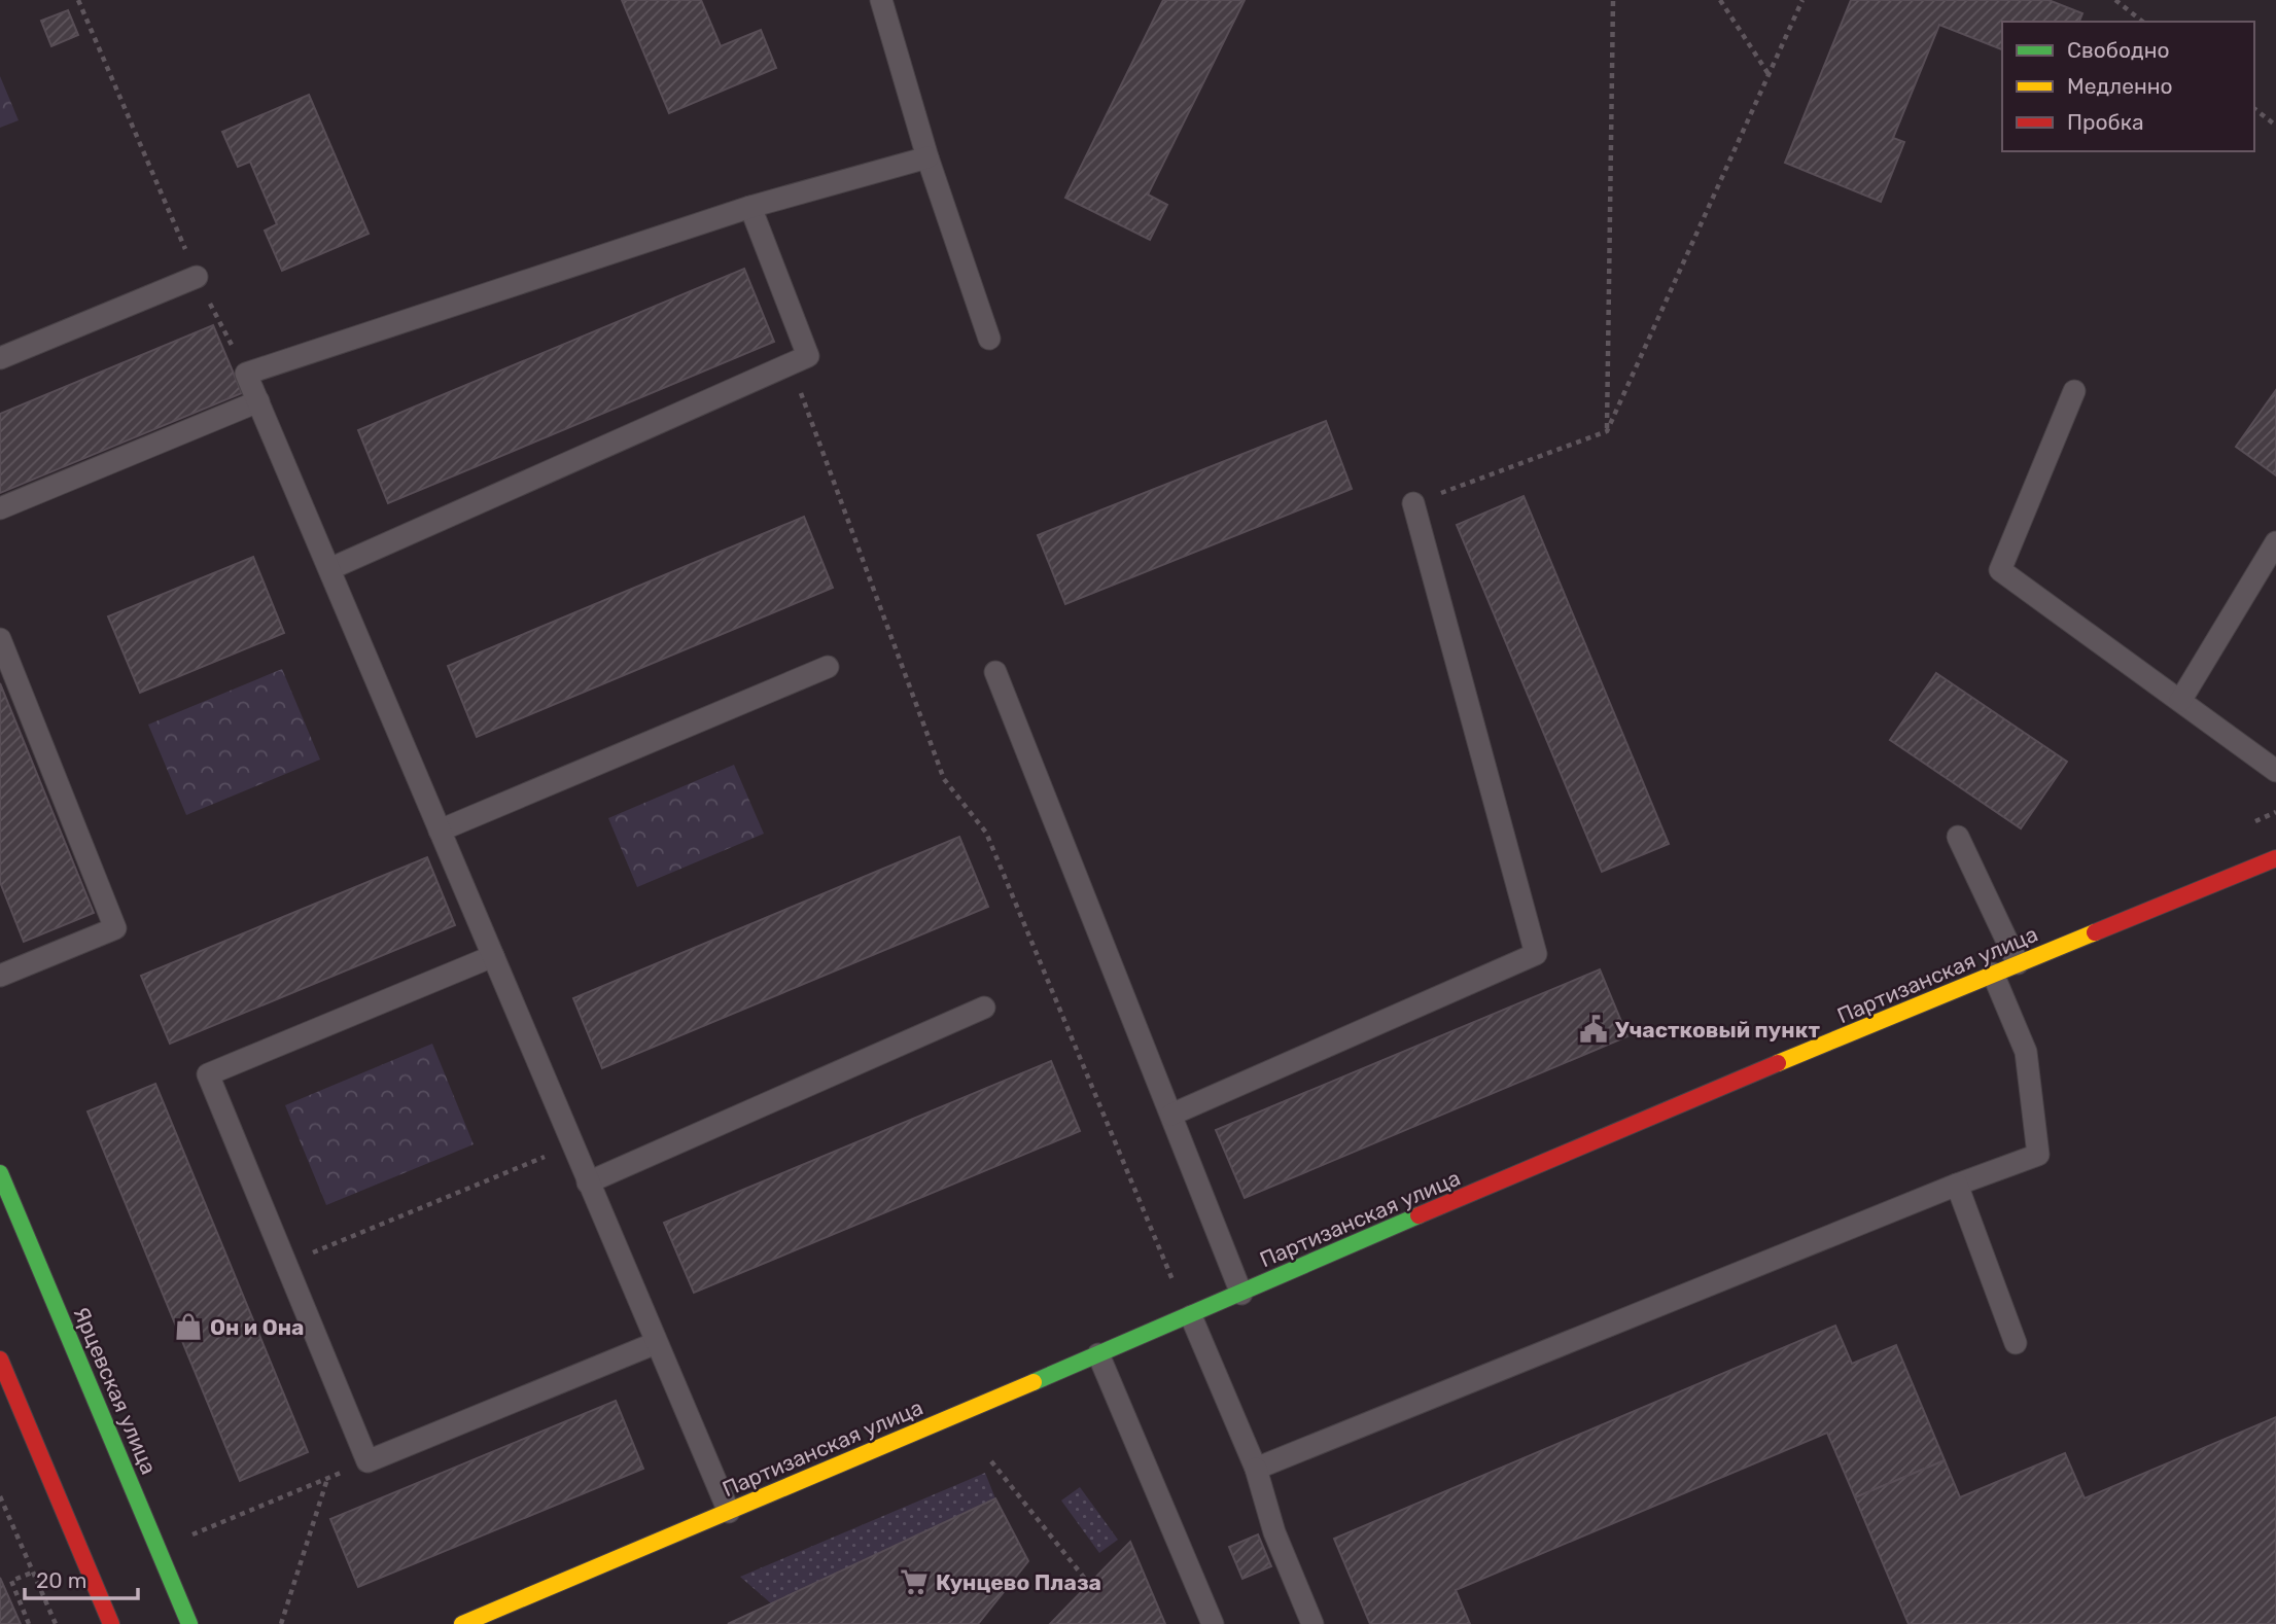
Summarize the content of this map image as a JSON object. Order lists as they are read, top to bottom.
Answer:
{
  "streets": {
    "street": ["Партизанская улица", "Ярцевская улица"]
  },
  "places": {
    "public building": ["Участковый пункт"],
    "shop": ["Он и Она"],
    "supermarket": ["Кунцево Плаза"]
  },
  "legend": ["Свободно", "Медленно", "Пробка"],
  "scale_bar": "20 m"
}
